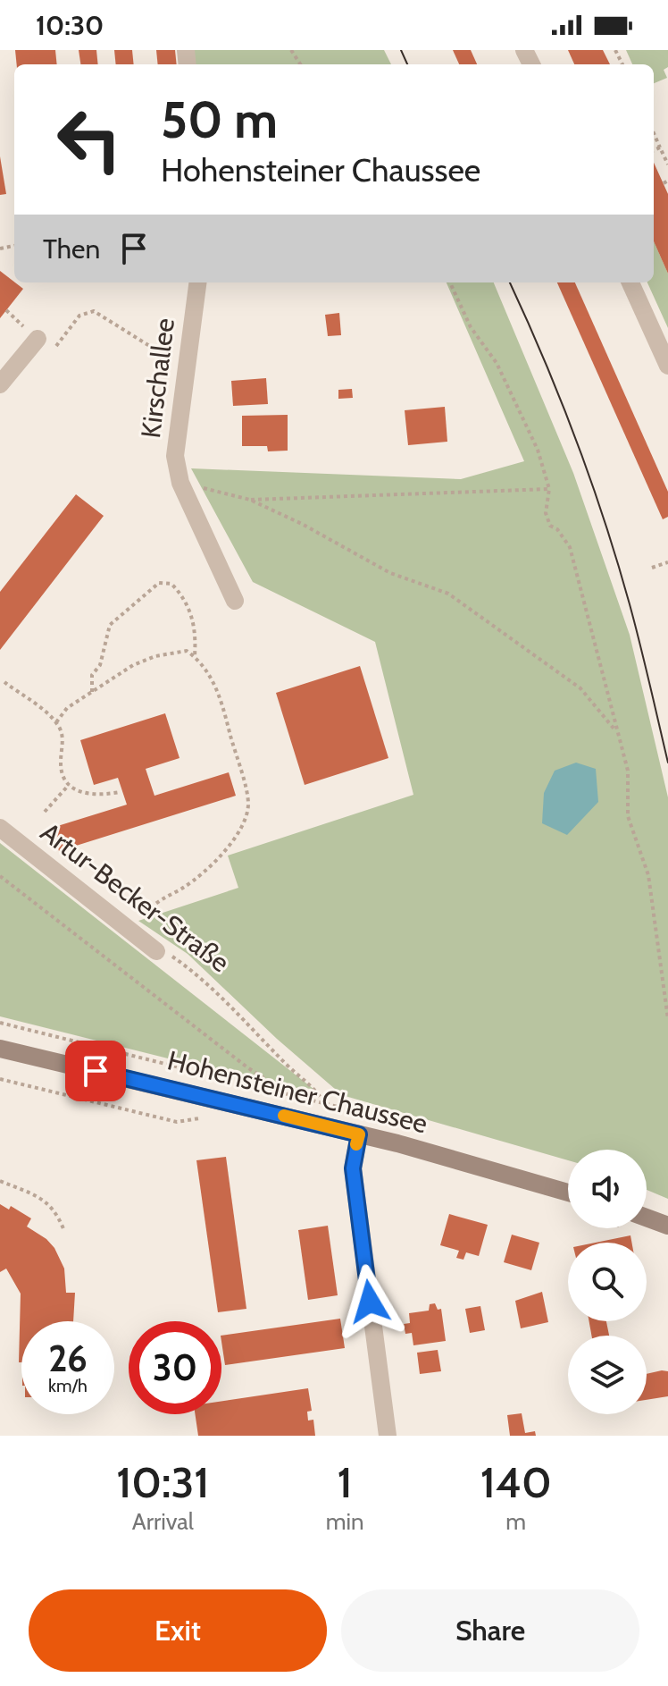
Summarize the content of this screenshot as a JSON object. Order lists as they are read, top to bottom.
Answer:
{
  "streets": {
    "main road": ["Hohensteiner Chaussee"],
    "street": ["Kirschallee", "Artur-Becker-Straße"]
  },
  "page": {
    "status": "10:30",
    "turn": ["50 m", "Hohensteiner Chaussee"],
    "then": "Then",
    "speed": "26 km/h",
    "limit": "30",
    "eta": [
      "10:31",
      "Arrival",
      "1",
      "min",
      "140",
      "m"
    ],
    "buttons": ["Exit", "Share"]
  }
}
